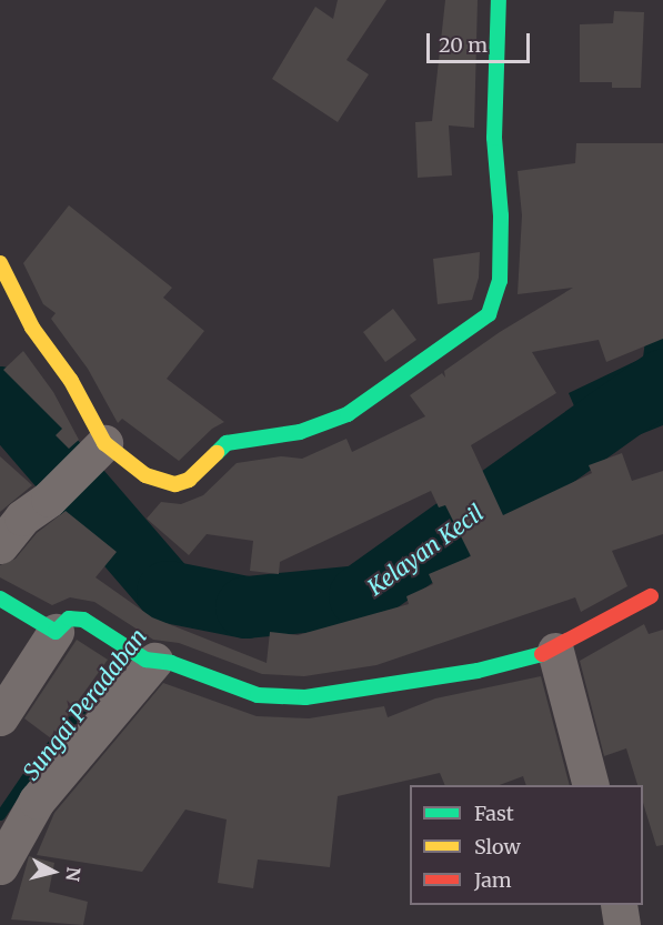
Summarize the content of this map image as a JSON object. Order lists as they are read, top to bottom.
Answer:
{
  "water": ["Kelayan Kecil", "Sungai Peradaban"],
  "legend": ["Fast", "Slow", "Jam"],
  "scale_bar": "20 m",
  "north": "right"
}
